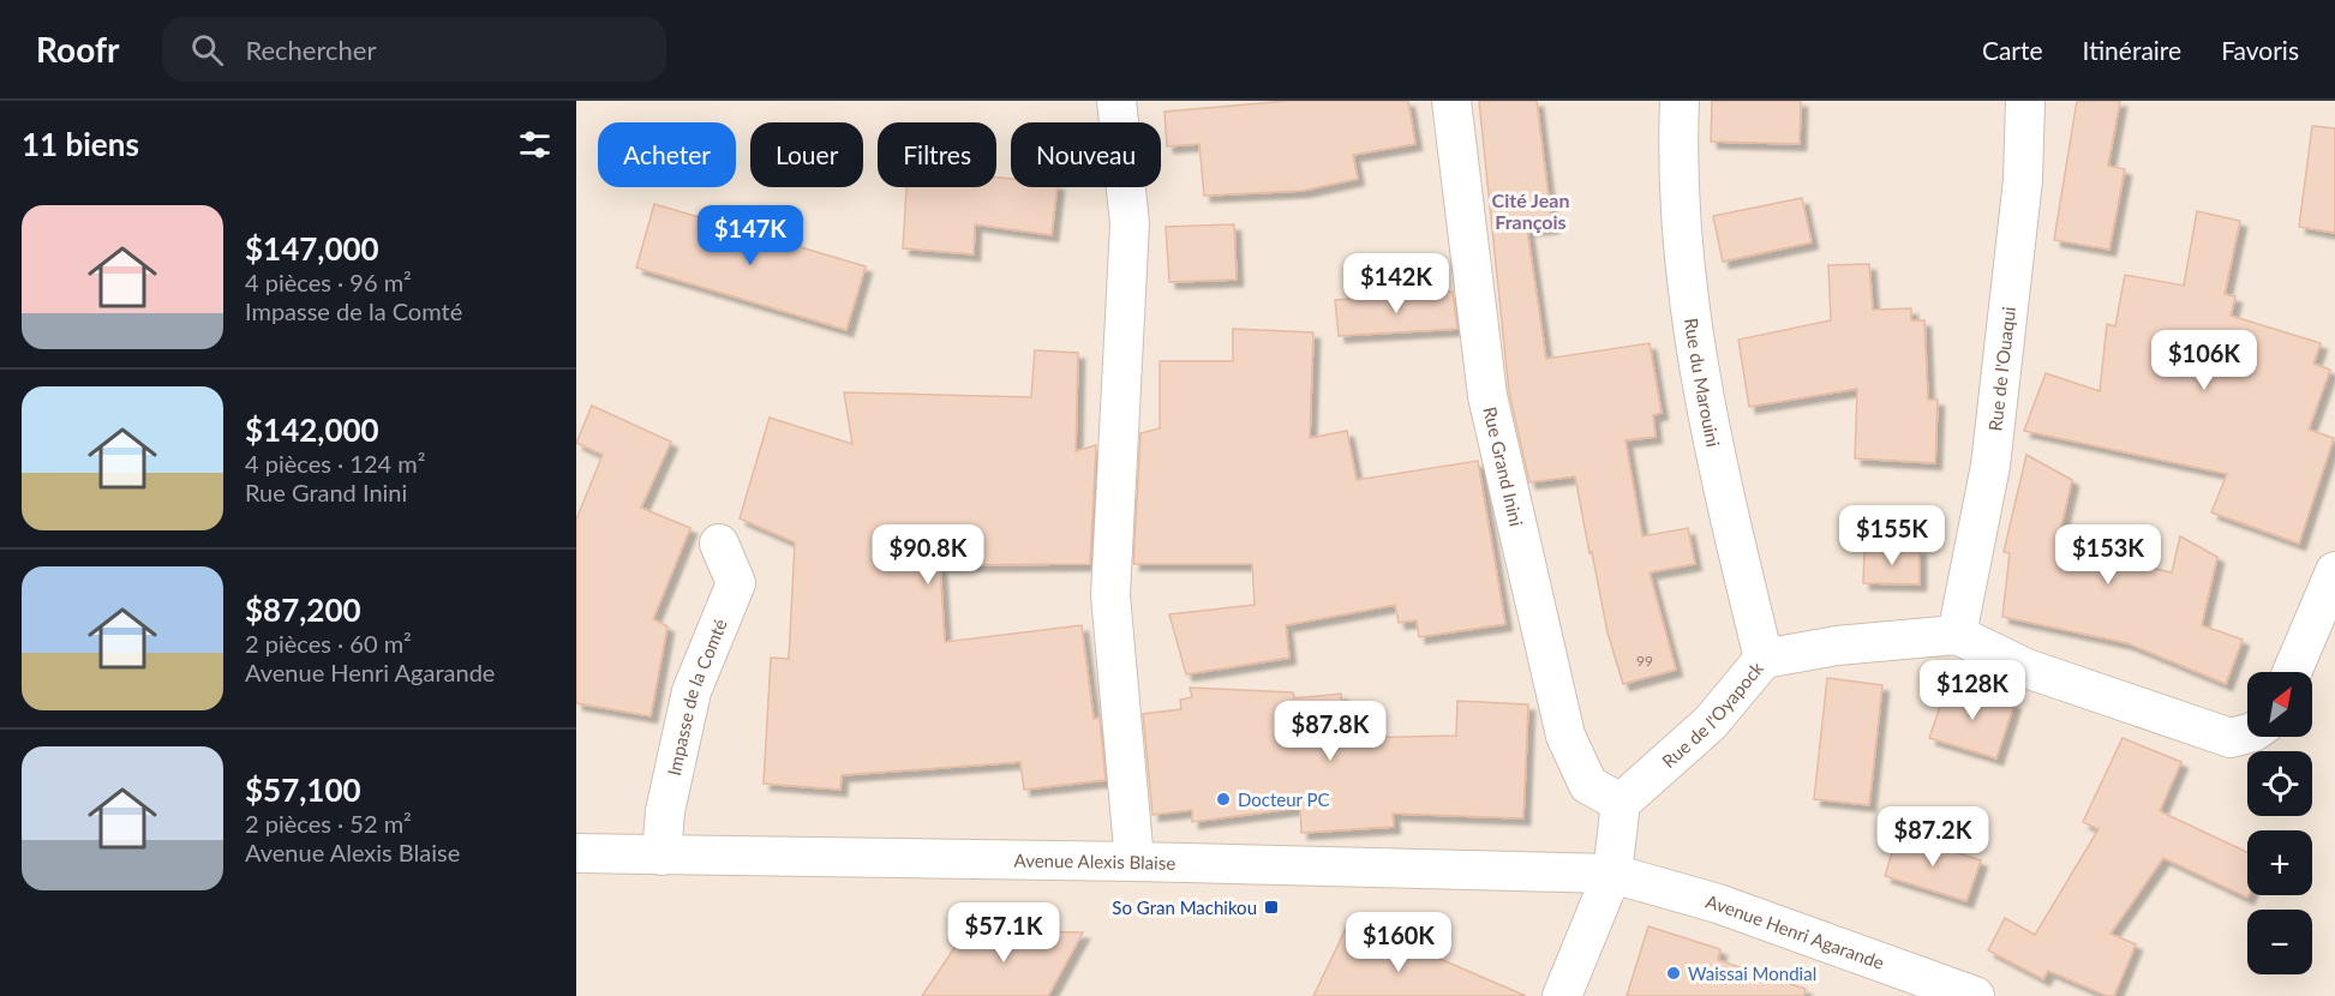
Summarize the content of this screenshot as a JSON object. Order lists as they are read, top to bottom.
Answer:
{
  "streets": {
    "street": [
      "Rue de l'Ouaqui",
      "Rue du Marouini",
      "Rue Grand Inini",
      "Impasse de la Comté",
      "Rue de l'Oyapock",
      "Avenue Alexis Blaise",
      "Avenue Henri Agarande"
    ]
  },
  "crossings": [
    ["Rue de l'Ouaqui", "Rue de l'Oyapock"],
    ["Rue du Marouini", "Rue de l'Oyapock"],
    ["Rue Grand Inini", "Rue de l'Oyapock"],
    ["Impasse de la Comté", "Avenue Alexis Blaise"],
    ["Avenue Alexis Blaise", "Avenue Henri Agarande"]
  ],
  "districts": ["Cité Jean François"],
  "places": {
    "other": ["Docteur PC", "Waissai Mondial"],
    "transit": ["So Gran Machikou"]
  },
  "house_numbers": ["99"],
  "north": "top right",
  "page": {
    "header": "Roofr",
    "search": "Rechercher",
    "nav": ["Carte", "Itinéraire", "Favoris"],
    "heading": "11 biens",
    "chip": [
      "Acheter",
      "Louer",
      "Filtres",
      "Nouveau"
    ],
    "list": [
      {
        "name": "$147,000",
        "note": "4 pièces · 96 m² · Impasse de la Comté"
      },
      {
        "name": "$142,000",
        "note": "4 pièces · 124 m² · Rue Grand Inini"
      },
      {
        "name": "$87,200",
        "note": "2 pièces · 60 m² · Avenue Henri Agarande"
      },
      {
        "name": "$57,100",
        "note": "2 pièces · 52 m² · Avenue Alexis Blaise"
      }
    ],
    "price": [
      "$147K",
      "$142K",
      "$106K",
      "$155K",
      "$90.8K",
      "$153K",
      "$128K",
      "$87.8K",
      "$87.2K",
      "$57.1K",
      "$160K"
    ],
    "map_buttons": ["+", "−"]
  }
}
